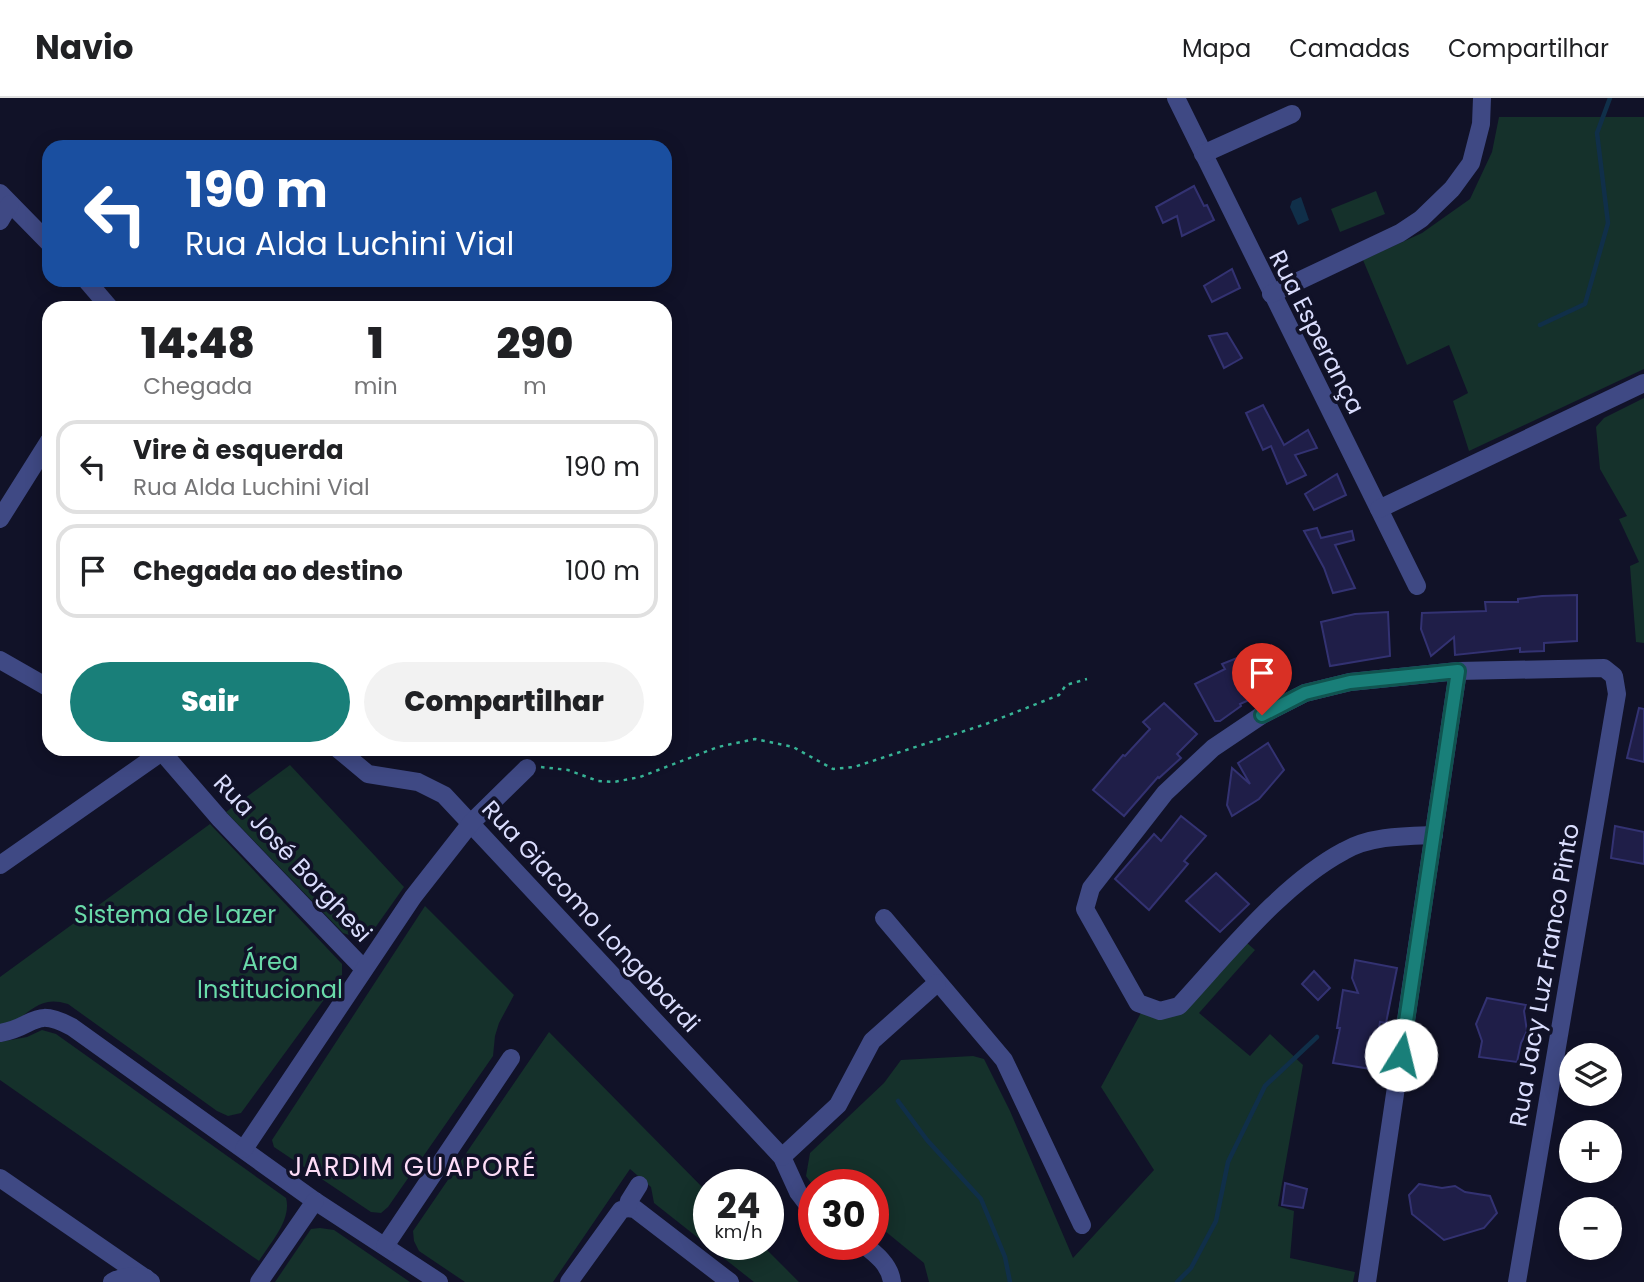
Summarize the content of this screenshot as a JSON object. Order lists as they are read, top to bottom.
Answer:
{
  "streets": {
    "street": [
      "Rua Esperança",
      "Rua José Borghesi",
      "Rua Giacomo Longobardi",
      "Rua Jacy Luz Franco Pinto"
    ]
  },
  "districts": ["JARDIM GUAPORÉ"],
  "parks": ["Sistema de Lazer", "Área Institucional"],
  "page": {
    "header": "Navio",
    "nav": ["Mapa", "Camadas", "Compartilhar"],
    "turn": ["190 m", "Rua Alda Luchini Vial"],
    "eta": [
      "14:48",
      "Chegada",
      "1",
      "min",
      "290",
      "m"
    ],
    "list": [
      {
        "name": "Vire à esquerda",
        "note": "Rua Alda Luchini Vial",
        "value": "190 m"
      },
      {
        "name": "Chegada ao destino",
        "value": "100 m"
      }
    ],
    "buttons": ["Sair", "Compartilhar"],
    "map_buttons": ["+", "−"],
    "speed": "24 km/h",
    "limit": "30"
  }
}
